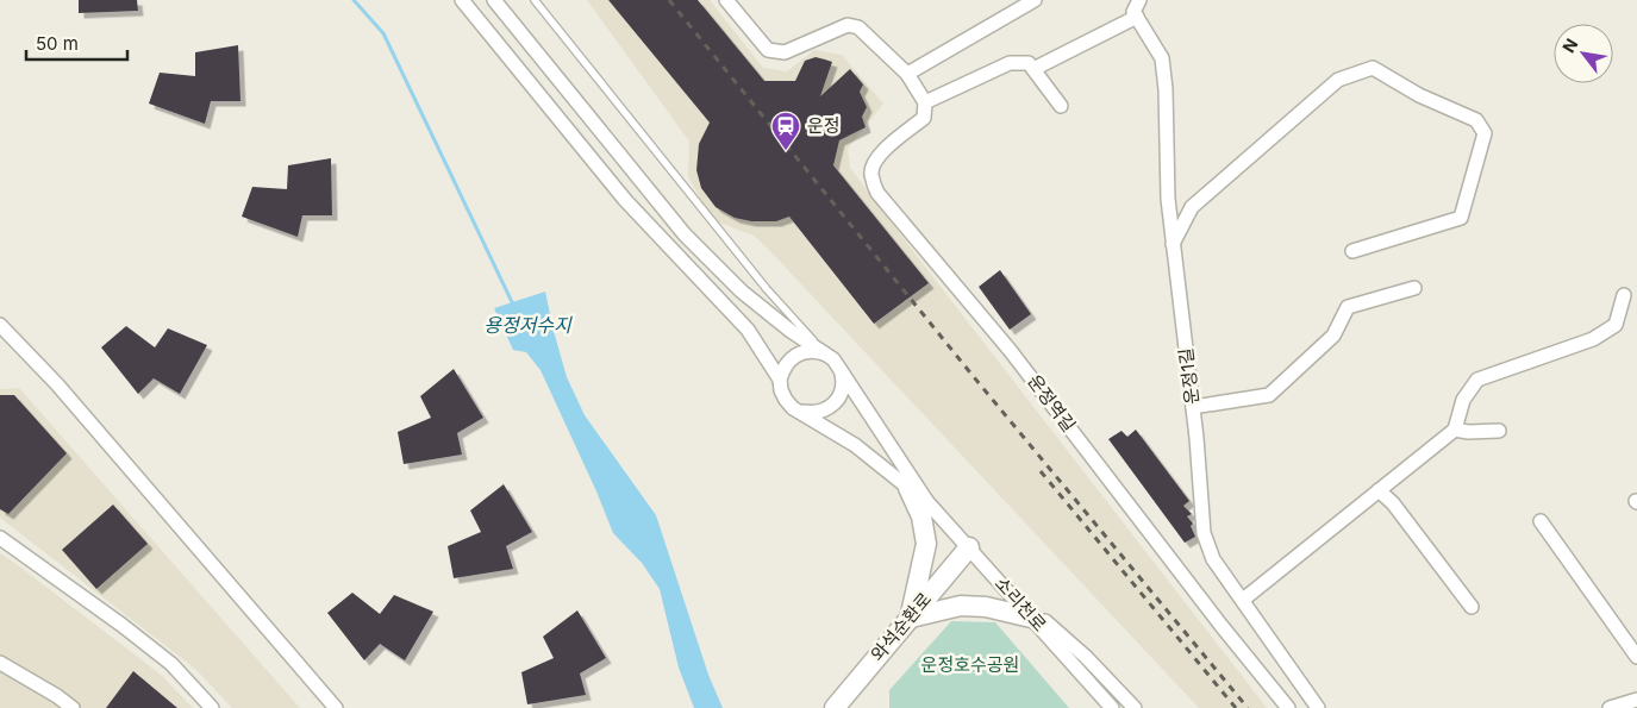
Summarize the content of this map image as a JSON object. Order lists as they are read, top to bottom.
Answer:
{
  "streets": {
    "street": [
      "운정1길",
      "운정역길",
      "소리천로",
      "와석순환로"
    ]
  },
  "crossings": [
    ["소리천로", "와석순환로"]
  ],
  "water": ["용정저수지"],
  "parks": ["운정호수공원"],
  "places": {
    "station": ["운정"]
  },
  "scale_bar": "50 m",
  "north": "top left"
}
